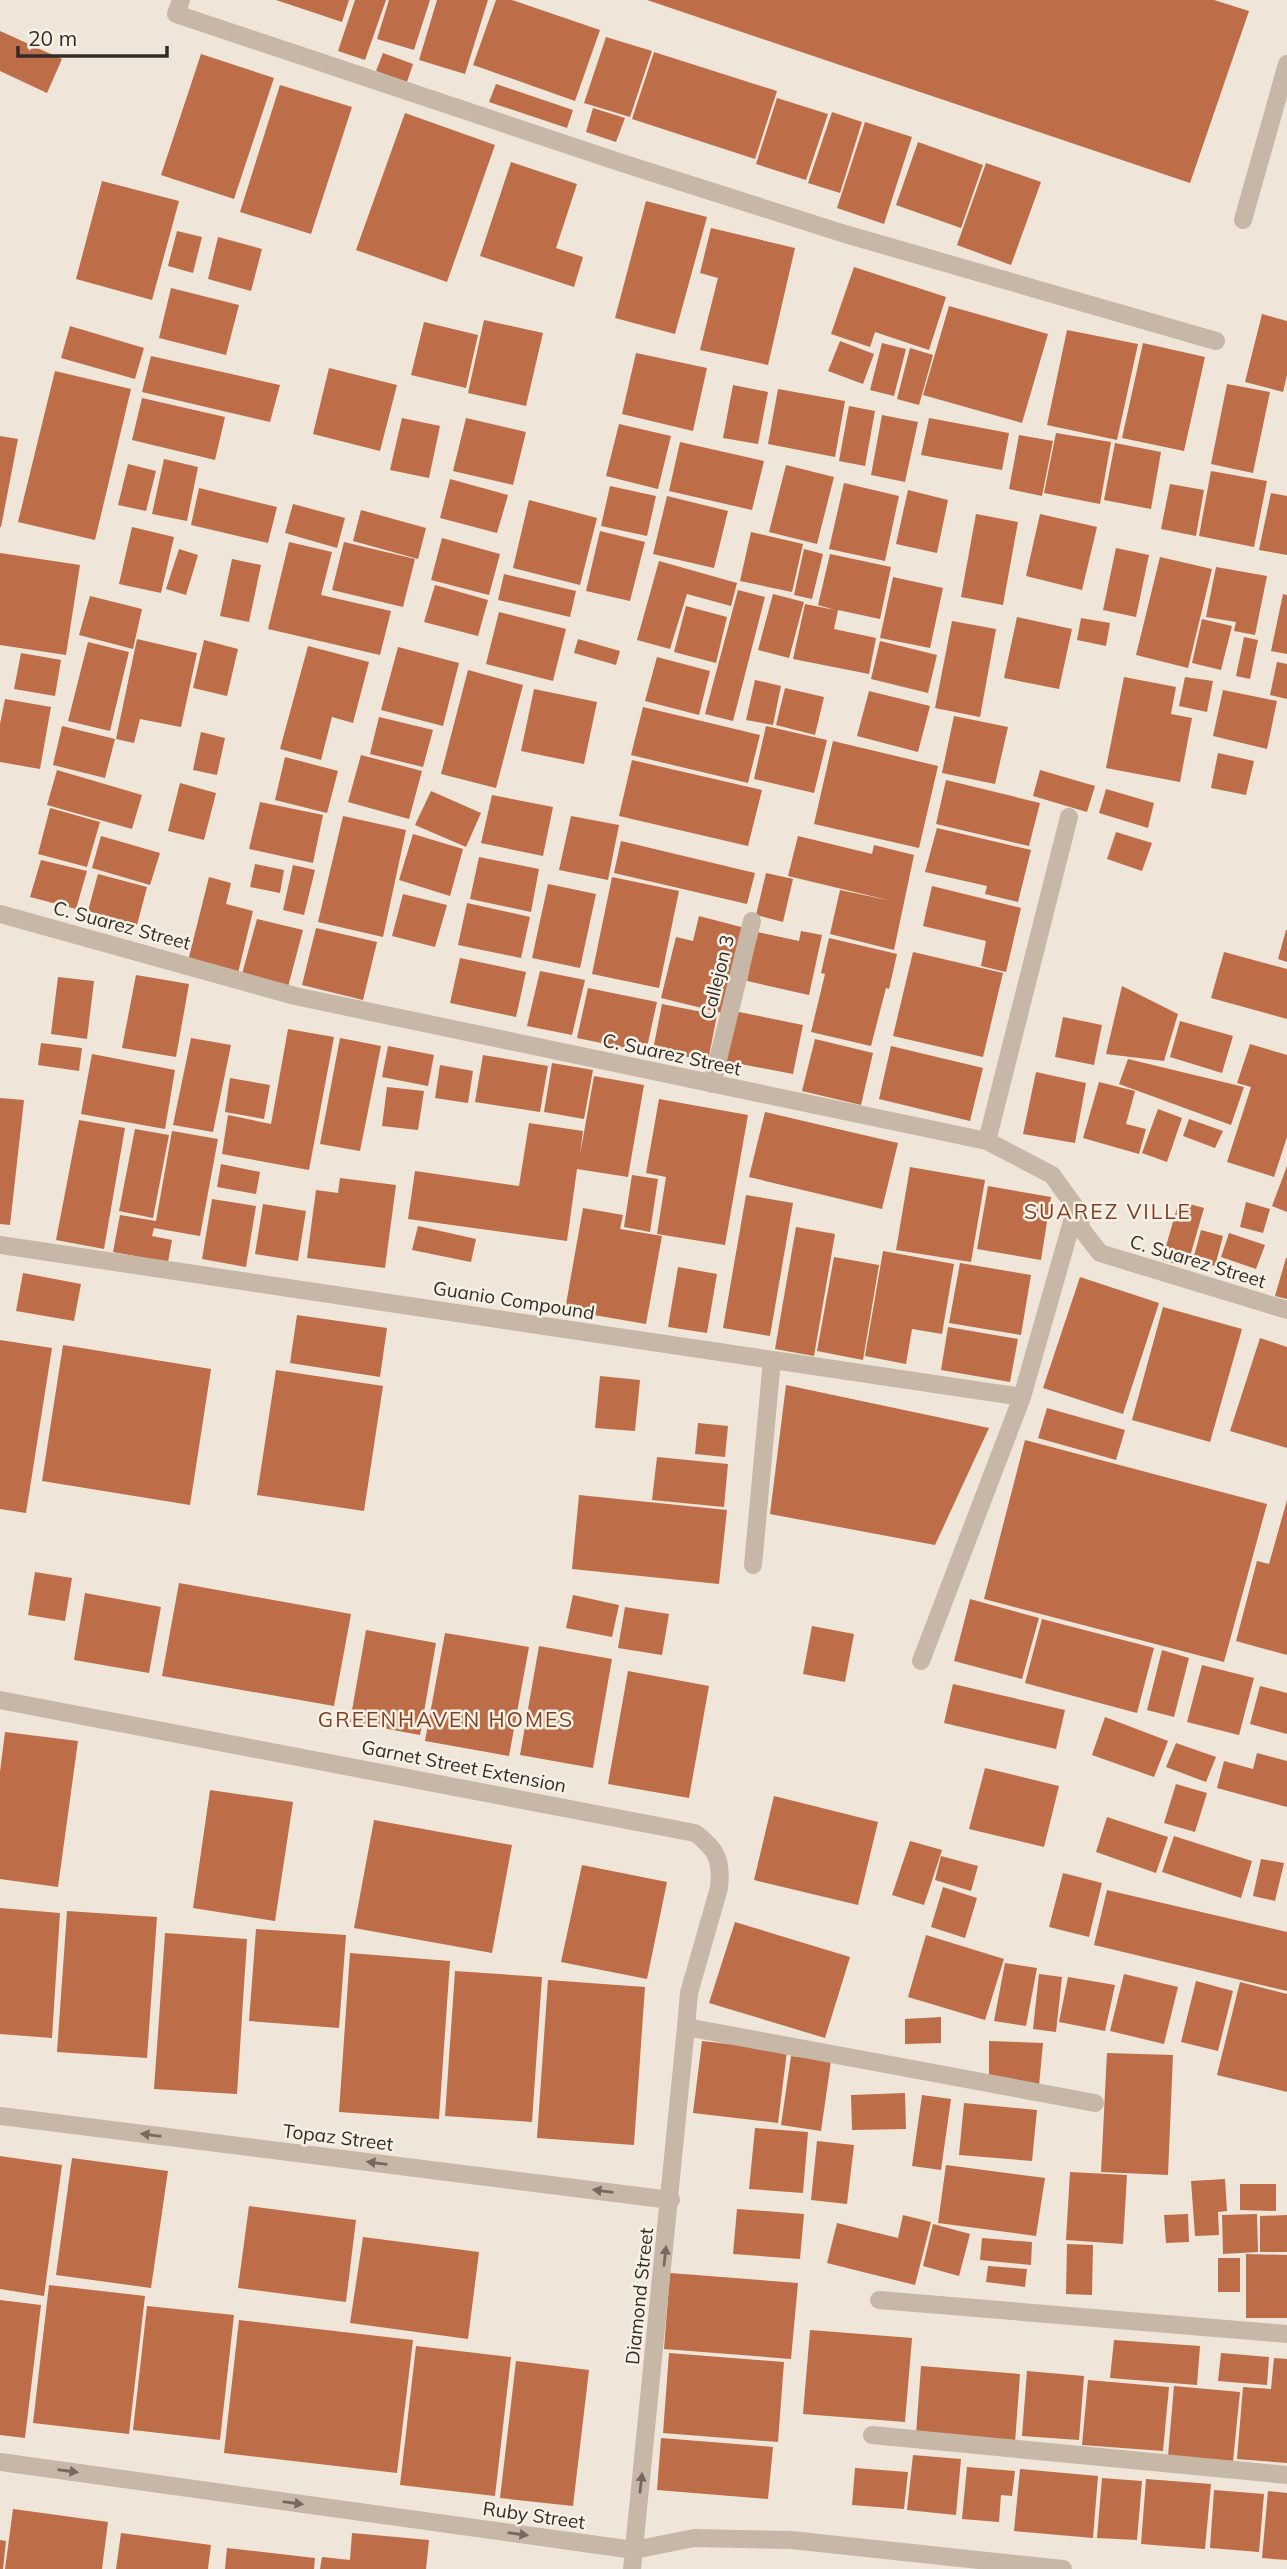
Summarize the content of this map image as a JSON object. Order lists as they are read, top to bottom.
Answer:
{
  "streets": {
    "street": [
      "C. Suarez Street",
      "Callejon 3",
      "Guanio Compound",
      "Garnet Street Extension",
      "Topaz Street",
      "Diamond Street",
      "Ruby Street"
    ]
  },
  "crossings": [
    ["C. Suarez Street", "Callejon 3"],
    ["Garnet Street Extension", "Diamond Street"],
    ["Topaz Street", "Diamond Street"],
    ["Diamond Street", "Ruby Street"]
  ],
  "one_way": ["Topaz Street", "Diamond Street", "Ruby Street"],
  "districts": ["SUAREZ VILLE", "GREENHAVEN HOMES"],
  "scale_bar": "20 m"
}
